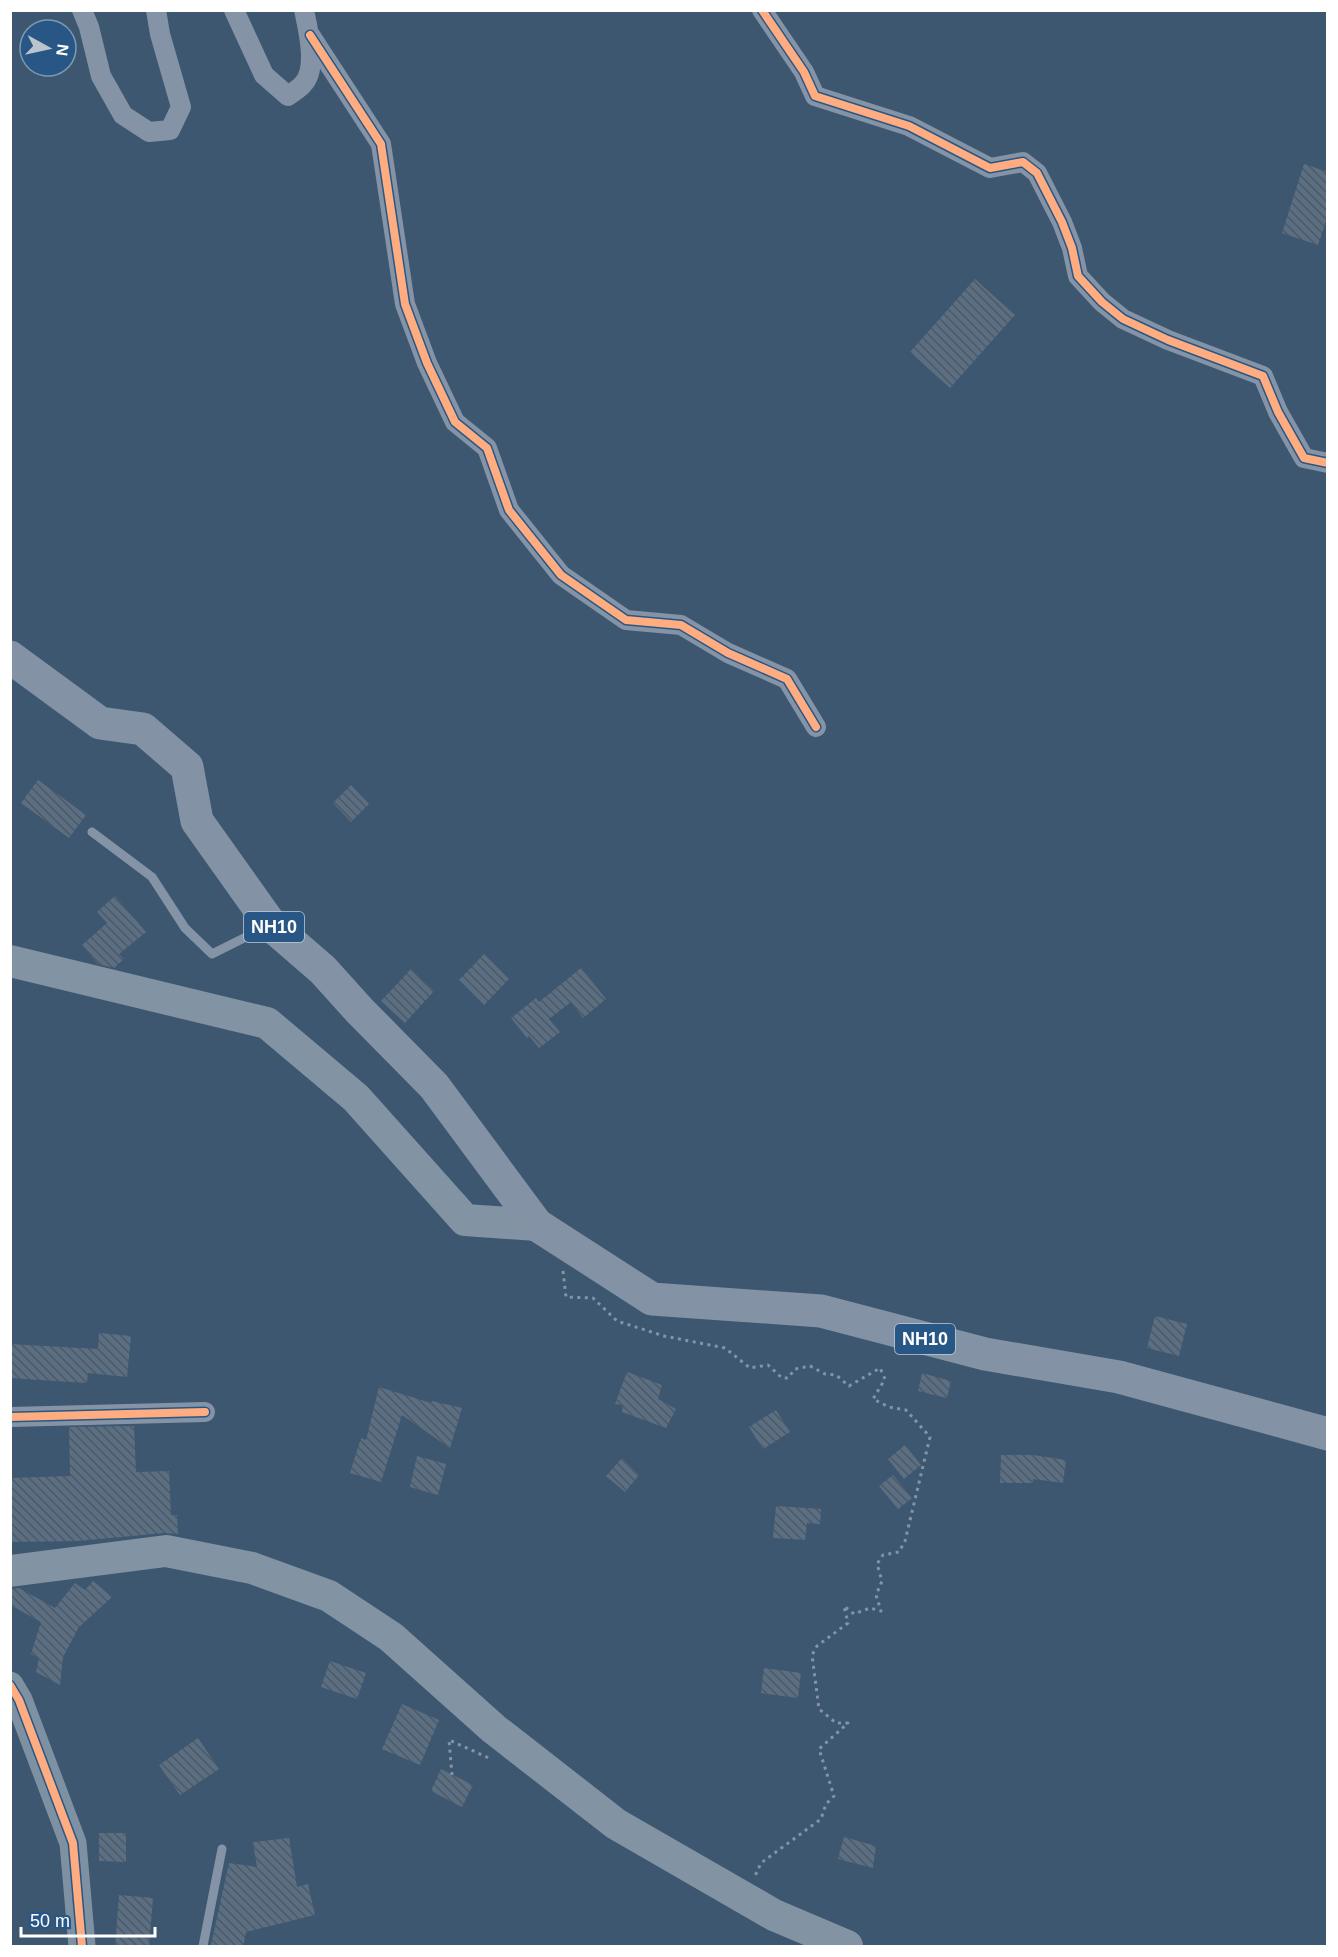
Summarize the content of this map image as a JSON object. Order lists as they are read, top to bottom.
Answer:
{
  "streets": {
    "highway": ["NH10"]
  },
  "scale_bar": "50 m",
  "north": "right"
}
